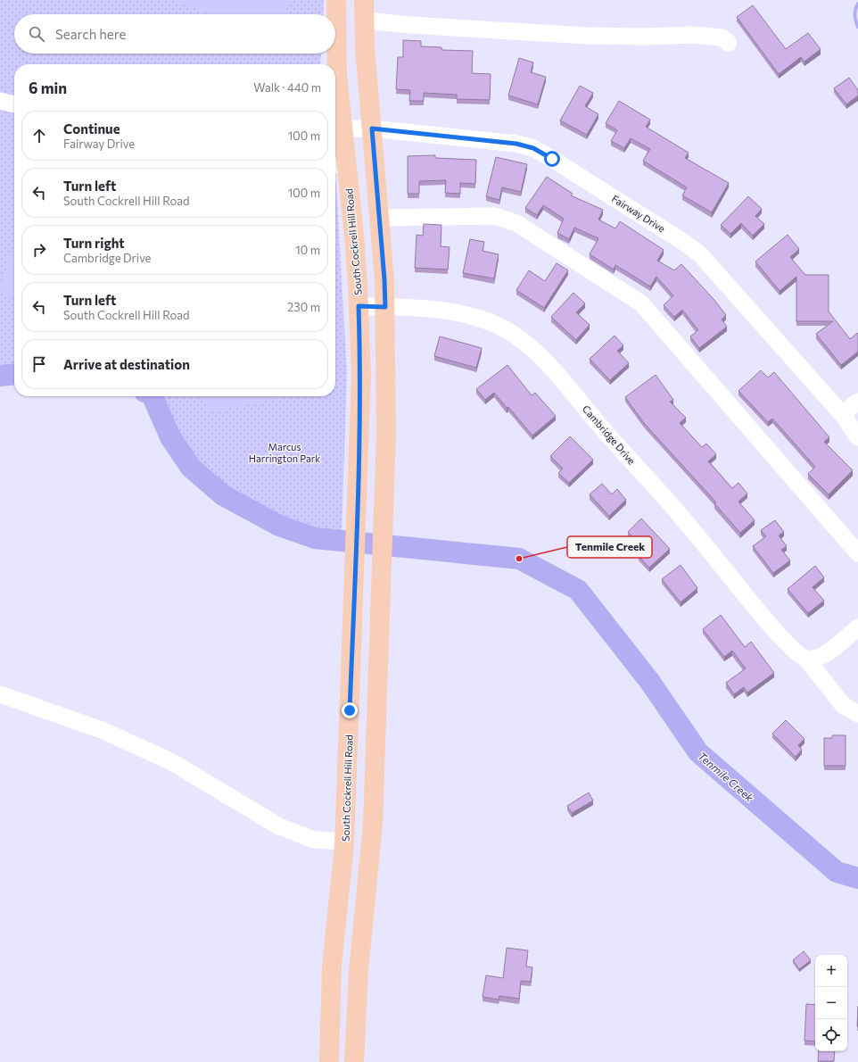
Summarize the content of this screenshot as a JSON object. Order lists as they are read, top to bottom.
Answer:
{
  "streets": {
    "main road": ["South Cockrell Hill Road"],
    "street": ["Fairway Drive", "Cambridge Drive"]
  },
  "crossings": [
    ["Fairway Drive", "South Cockrell Hill Road"],
    ["South Cockrell Hill Road", "Cambridge Drive"]
  ],
  "water": ["Tenmile Creek"],
  "parks": ["Marcus Harrington Park"],
  "places": ["Tenmile Creek"],
  "page": {
    "search": "Search here",
    "heading": ["6 min", "Walk · 440 m"],
    "list": [
      ["Continue", "Fairway Drive", "100 m"],
      ["Turn left", "South Cockrell Hill Road", "100 m"],
      ["Turn right", "Cambridge Drive", "10 m"],
      ["Turn left", "South Cockrell Hill Road", "230 m"],
      "Arrive at destination"
    ],
    "map_buttons": ["+", "−"]
  }
}
